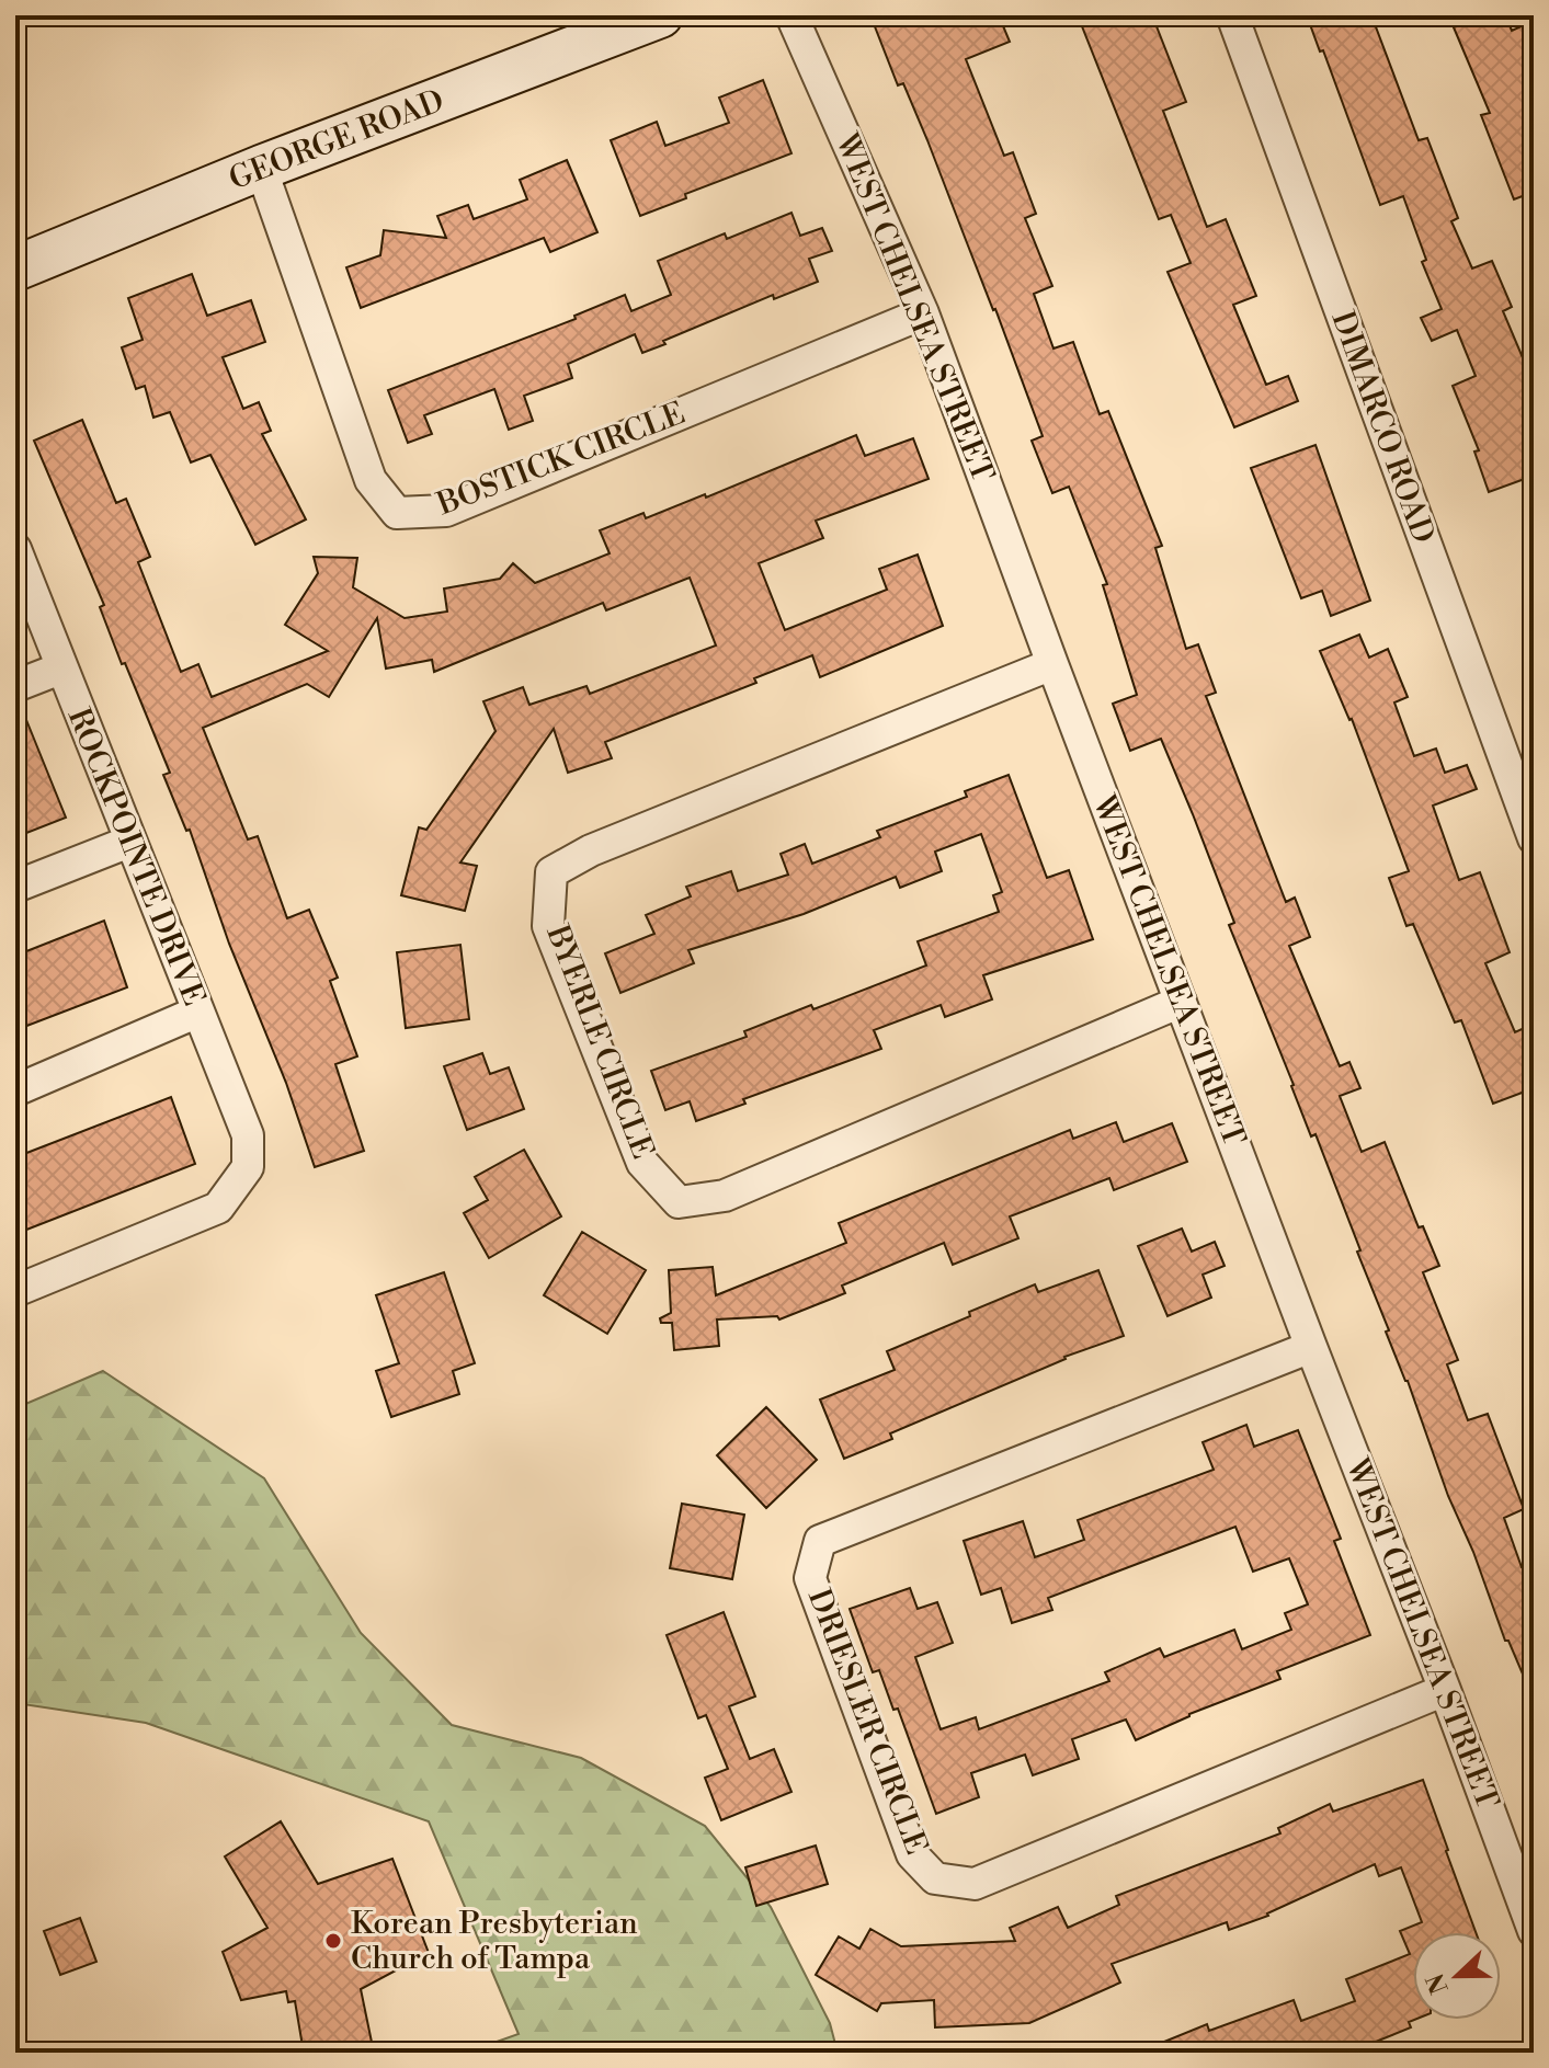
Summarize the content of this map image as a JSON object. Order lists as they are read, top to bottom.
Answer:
{
  "streets": {
    "street": [
      "GEORGE ROAD",
      "WEST CHELSEA STREET",
      "DIMARCO ROAD",
      "BOSTICK CIRCLE",
      "ROCKPOINTE DRIVE",
      "BYERLE CIRCLE",
      "DRIESLER CIRCLE"
    ]
  },
  "crossings": [
    ["GEORGE ROAD", "BOSTICK CIRCLE"],
    ["WEST CHELSEA STREET", "BOSTICK CIRCLE"],
    ["WEST CHELSEA STREET", "BYERLE CIRCLE"],
    ["WEST CHELSEA STREET", "DRIESLER CIRCLE"]
  ],
  "places": ["Korean Presbyterian Church of Tampa"],
  "north": "left"
}
